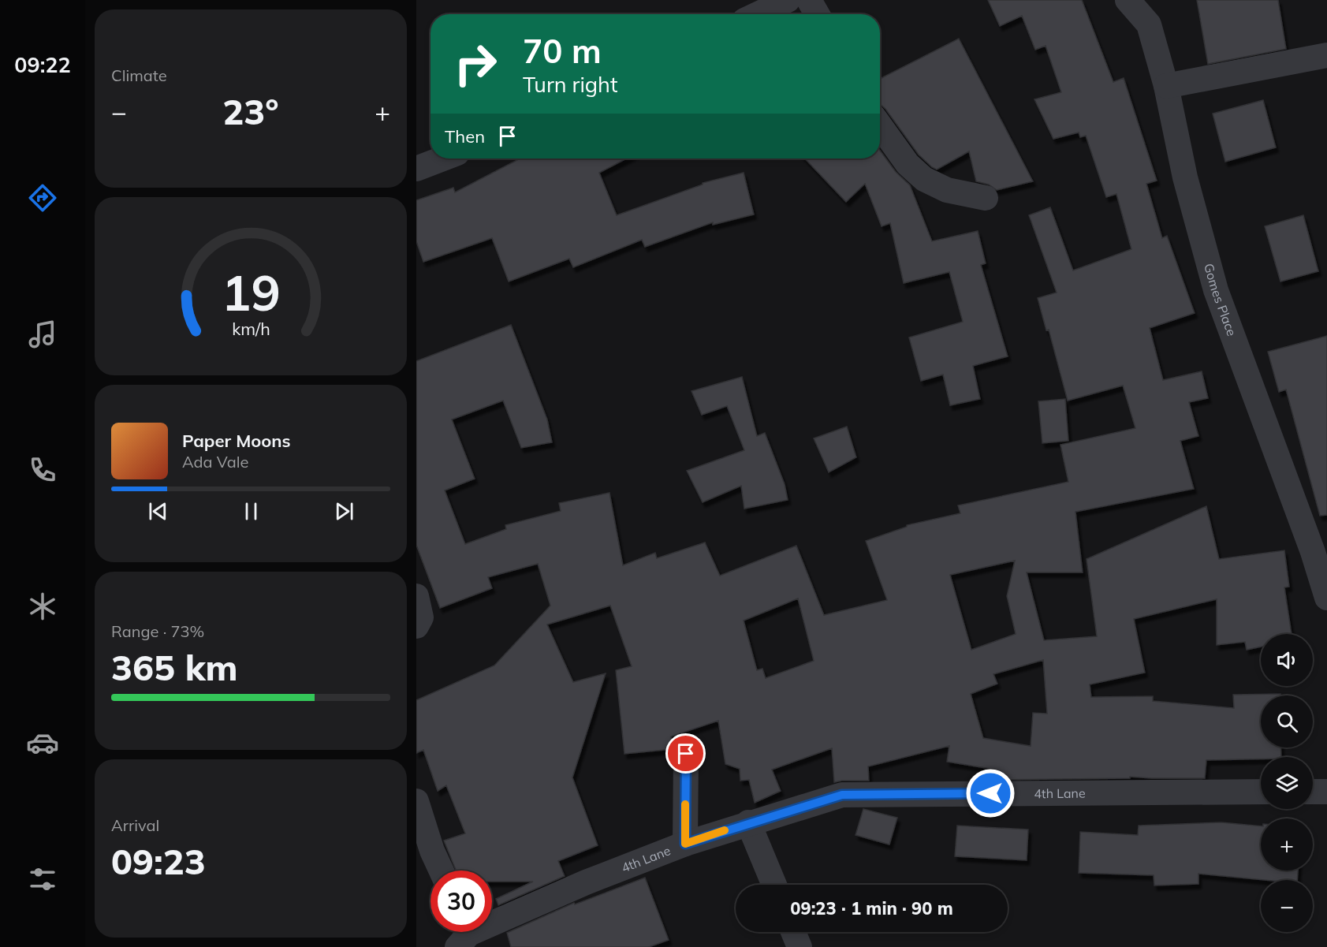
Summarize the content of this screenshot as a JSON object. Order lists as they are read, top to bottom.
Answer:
{
  "streets": {
    "street": ["Gomes Place", "4th Lane"]
  },
  "page": {
    "tabs": "09:22",
    "tile": [
      "Climate",
      ["Range · 73%", "365 km"],
      ["Arrival", "09:23"]
    ],
    "turn": ["70 m", "Turn right"],
    "heat": ["−", "23°", "+"],
    "then": "Then",
    "song": ["Paper Moons", "Ada Vale"],
    "map_buttons": ["+", "−"],
    "limit": "30",
    "trip": "09:23 · 1 min · 90 m",
    "gauge": ["19", "km/h"]
  }
}
